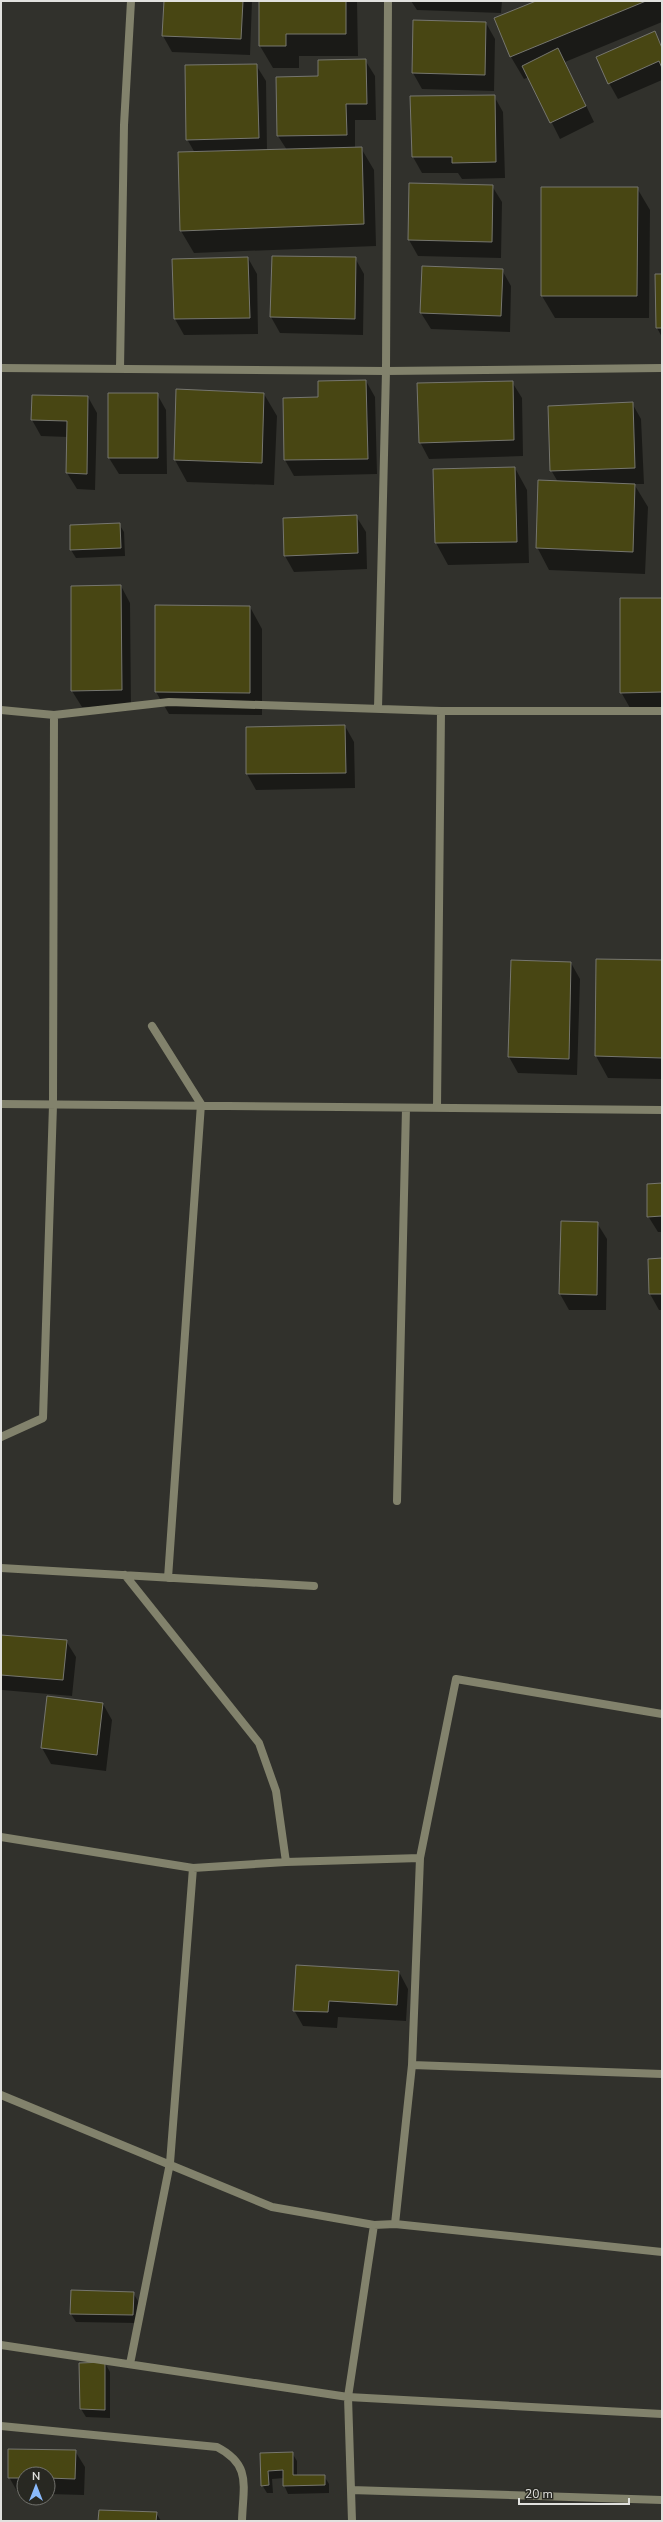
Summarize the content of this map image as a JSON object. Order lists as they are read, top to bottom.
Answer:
{
  "scale_bar": "20 m",
  "north": "top"
}
